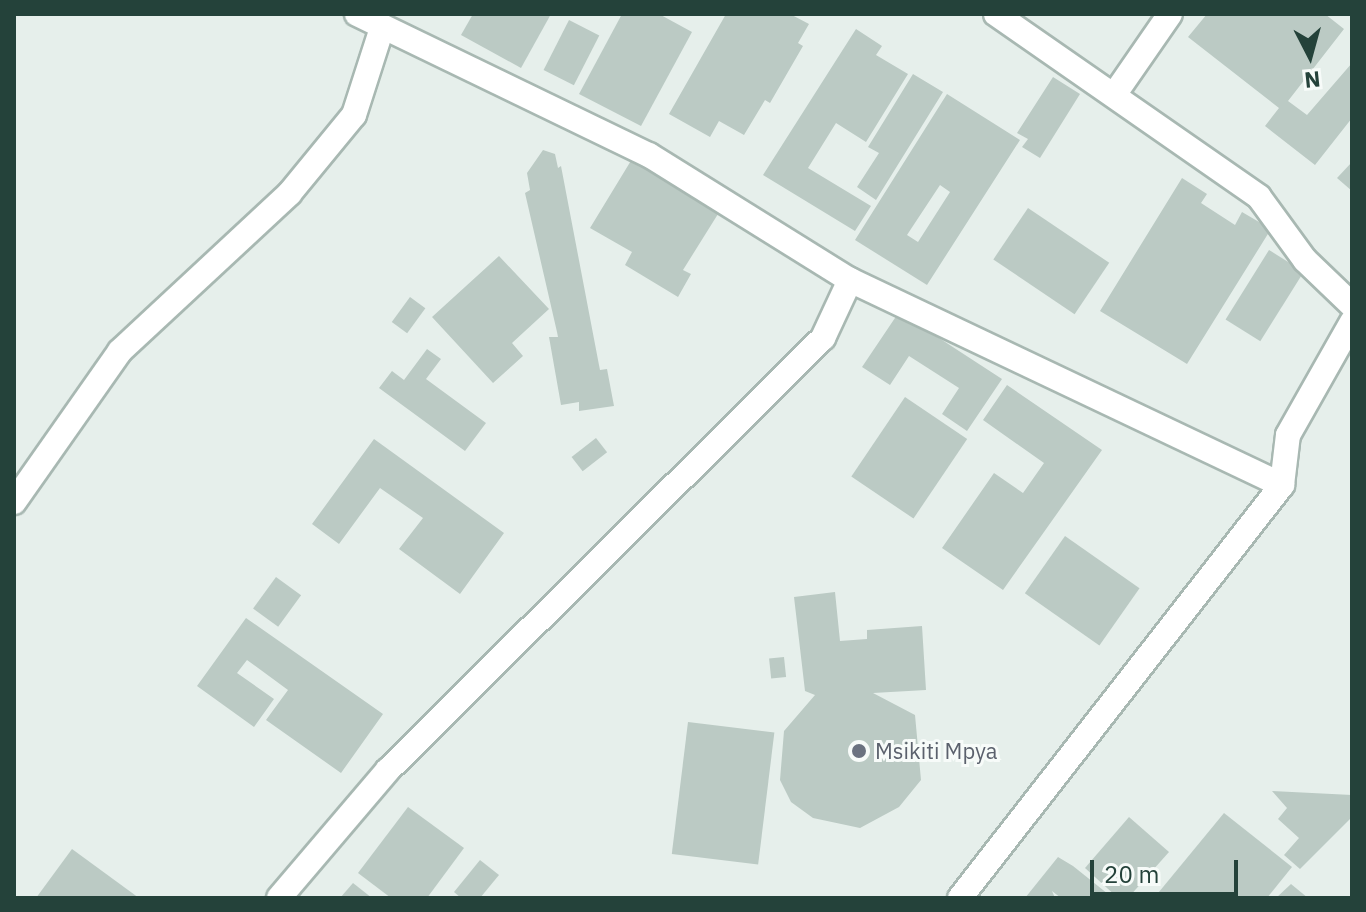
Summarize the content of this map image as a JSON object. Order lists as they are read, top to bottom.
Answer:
{
  "places": ["Msikiti Mpya"],
  "scale_bar": "20 m",
  "north": "bottom"
}
